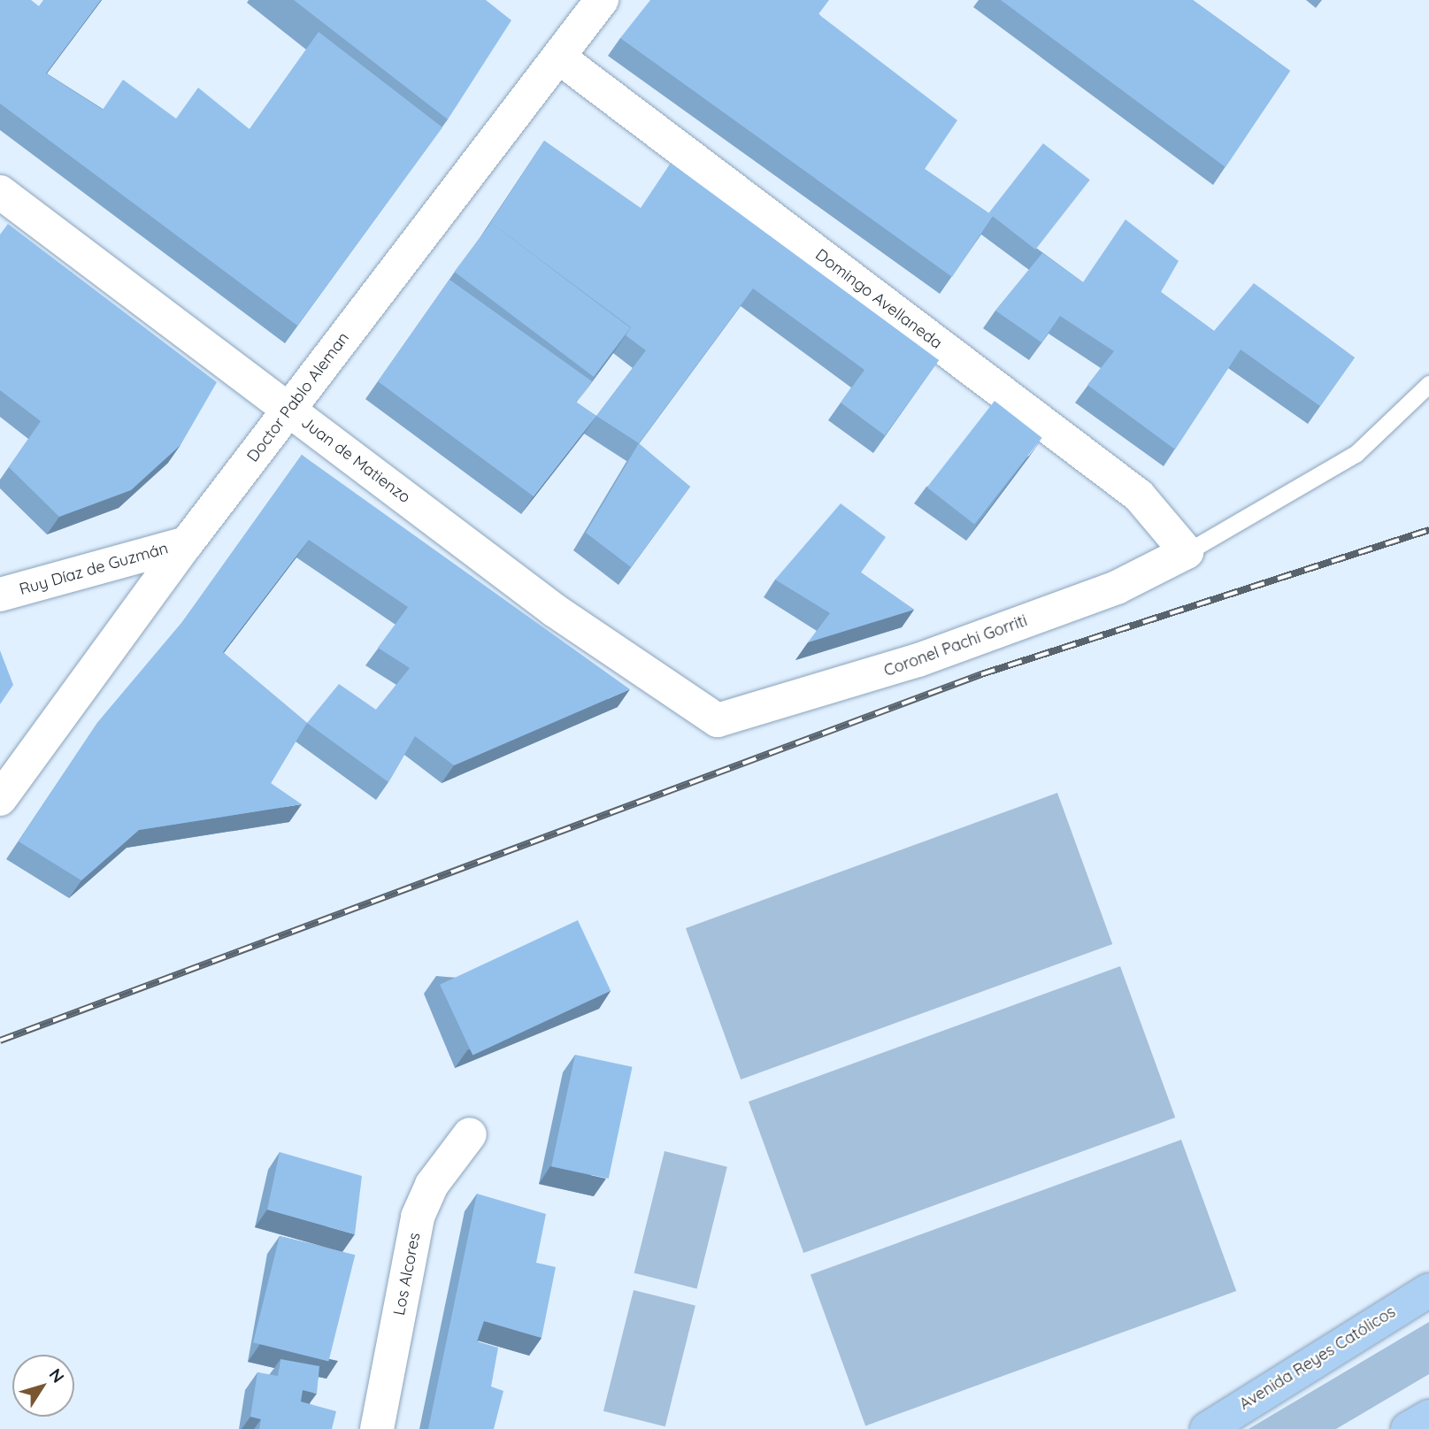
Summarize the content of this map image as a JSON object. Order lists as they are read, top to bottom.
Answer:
{
  "streets": {
    "main road": ["Avenida Reyes Católicos"],
    "street": [
      "Domingo Avellaneda",
      "Doctor Pablo Aleman",
      "Juan de Matienzo",
      "Ruy Díaz de Guzmán",
      "Coronel Pachi Gorriti",
      "Los Alcores"
    ]
  },
  "crossings": [
    ["Domingo Avellaneda", "Doctor Pablo Aleman"],
    ["Domingo Avellaneda", "Coronel Pachi Gorriti"],
    ["Doctor Pablo Aleman", "Juan de Matienzo"],
    ["Doctor Pablo Aleman", "Ruy Díaz de Guzmán"],
    ["Juan de Matienzo", "Coronel Pachi Gorriti"]
  ],
  "north": "top right"
}
